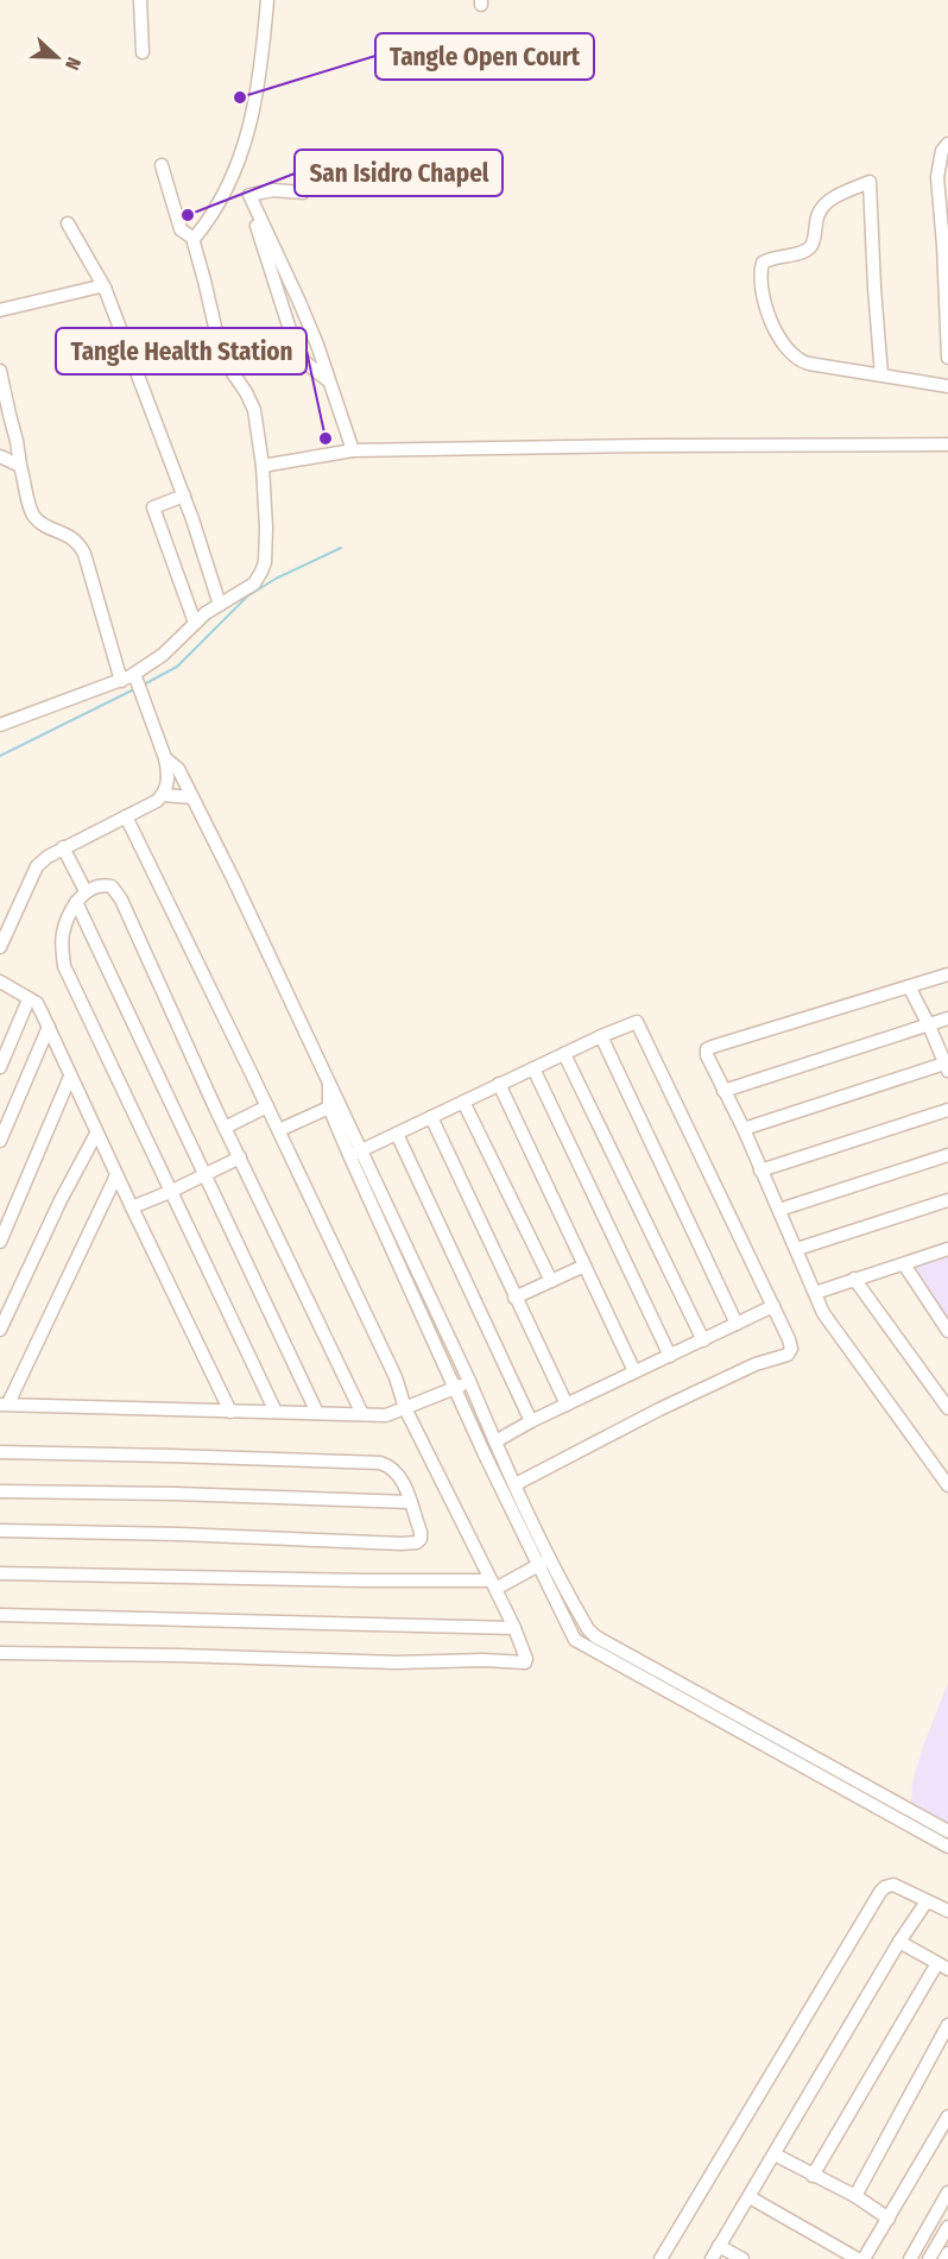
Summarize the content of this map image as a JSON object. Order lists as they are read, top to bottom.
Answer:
{
  "places": ["Tangle Open Court", "San Isidro Chapel", "Tangle Health Station"],
  "north": "right"
}
